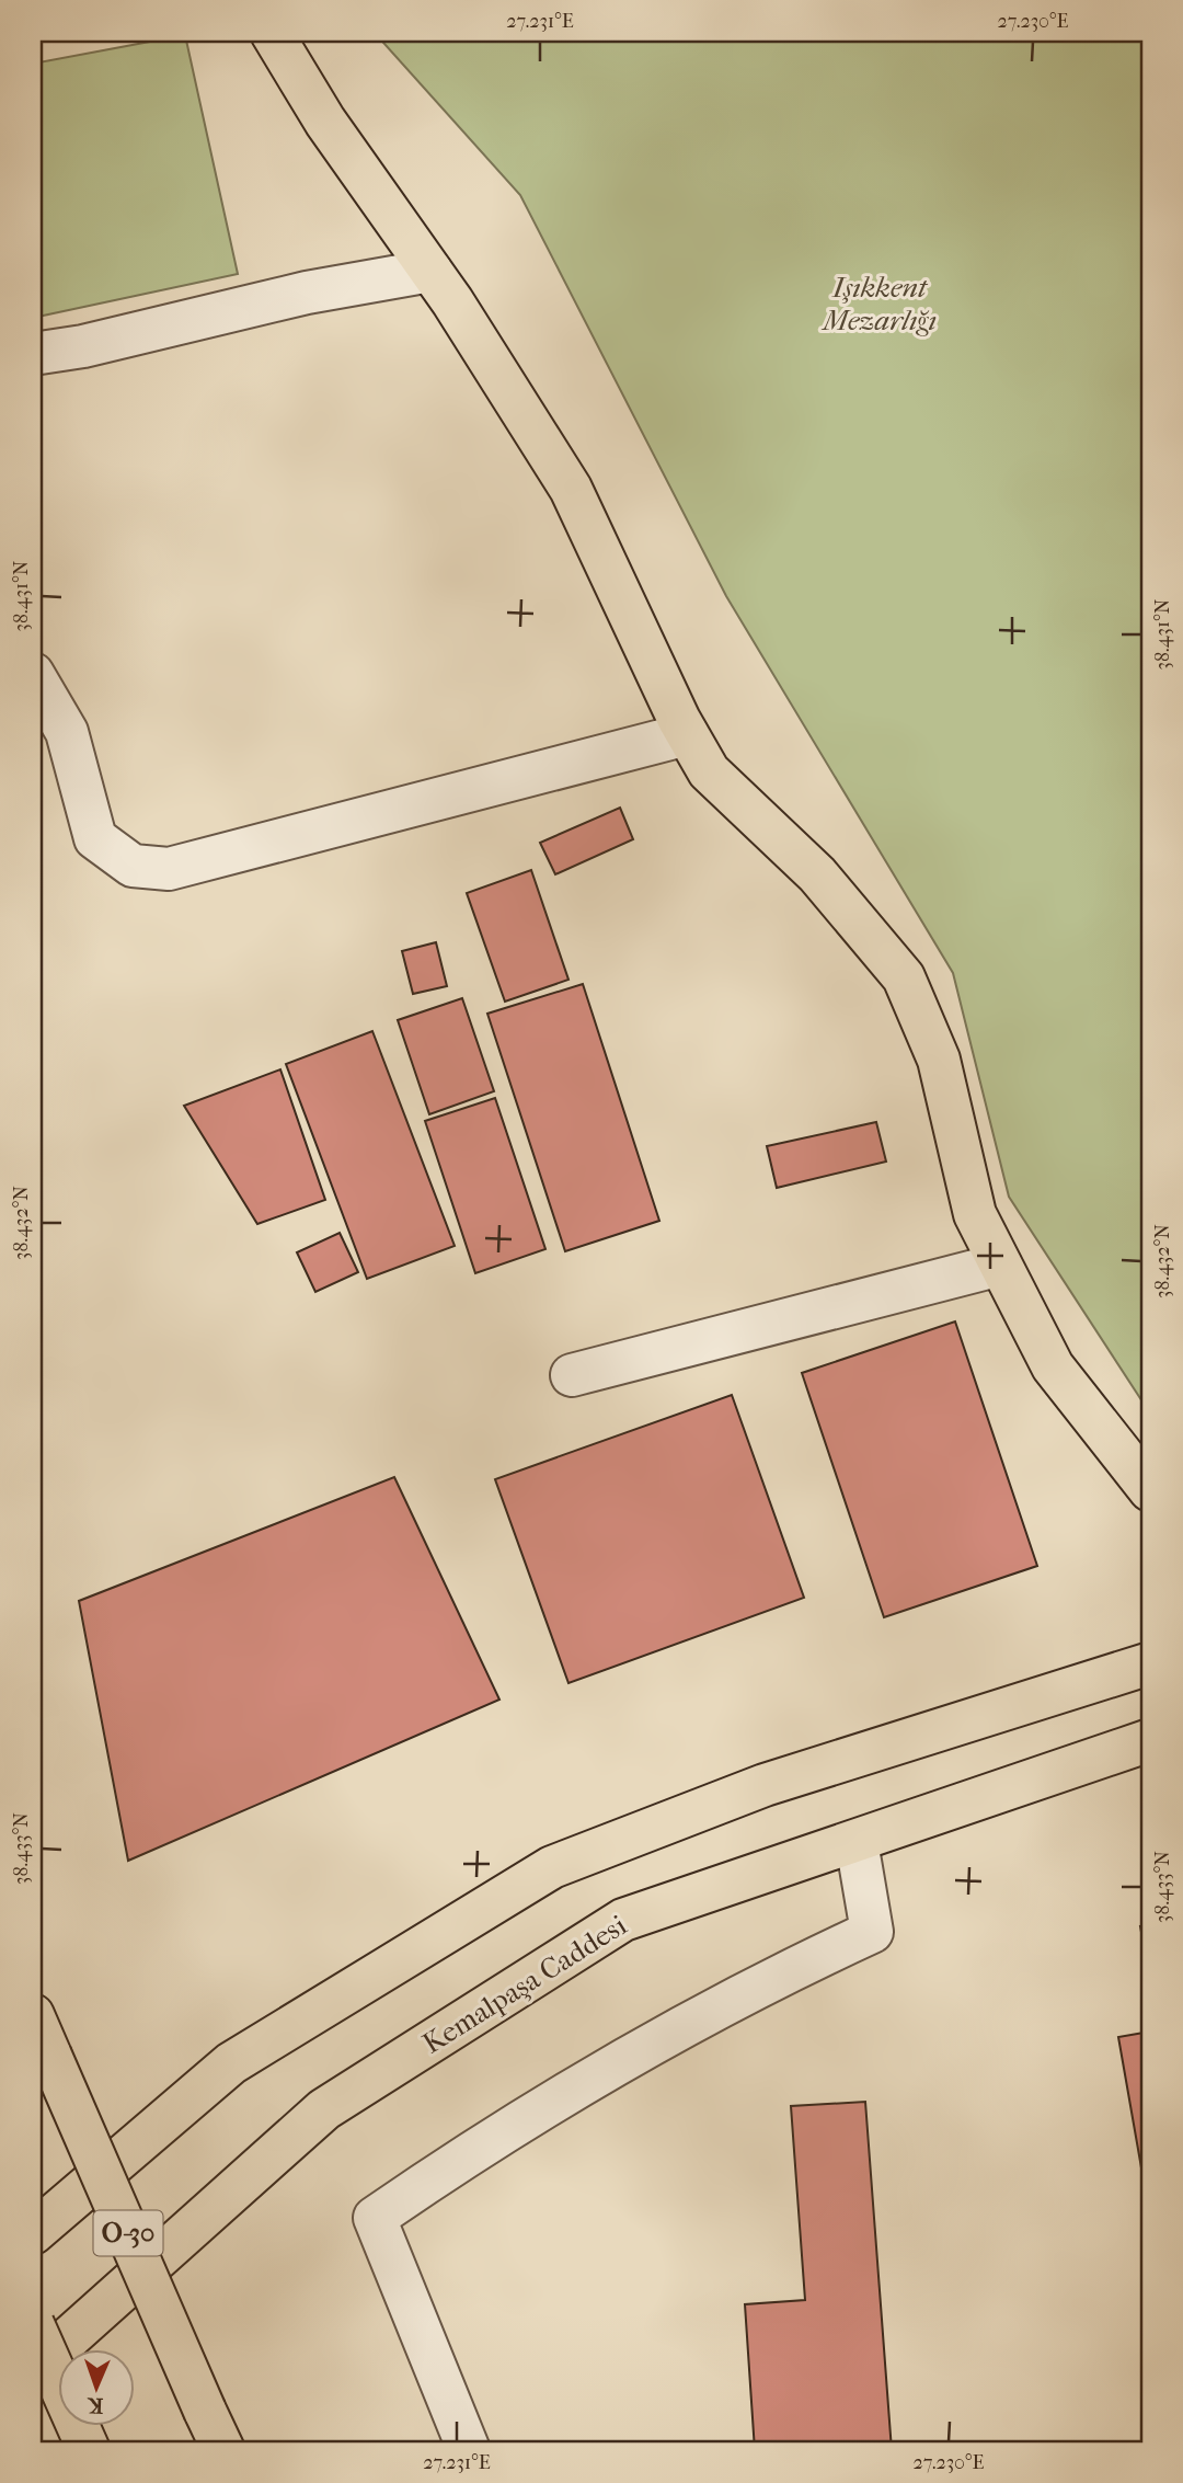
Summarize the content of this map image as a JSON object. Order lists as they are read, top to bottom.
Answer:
{
  "streets": {
    "main road": ["Kemalpaşa Caddesi", "O-30"]
  },
  "parks": ["Işıkkent Mezarlığı"],
  "north": "bottom",
  "coordinates": [
    "27.231°E",
    "27.230°E",
    "38.431°N",
    "38.432°N",
    "38.433°N"
  ]
}
